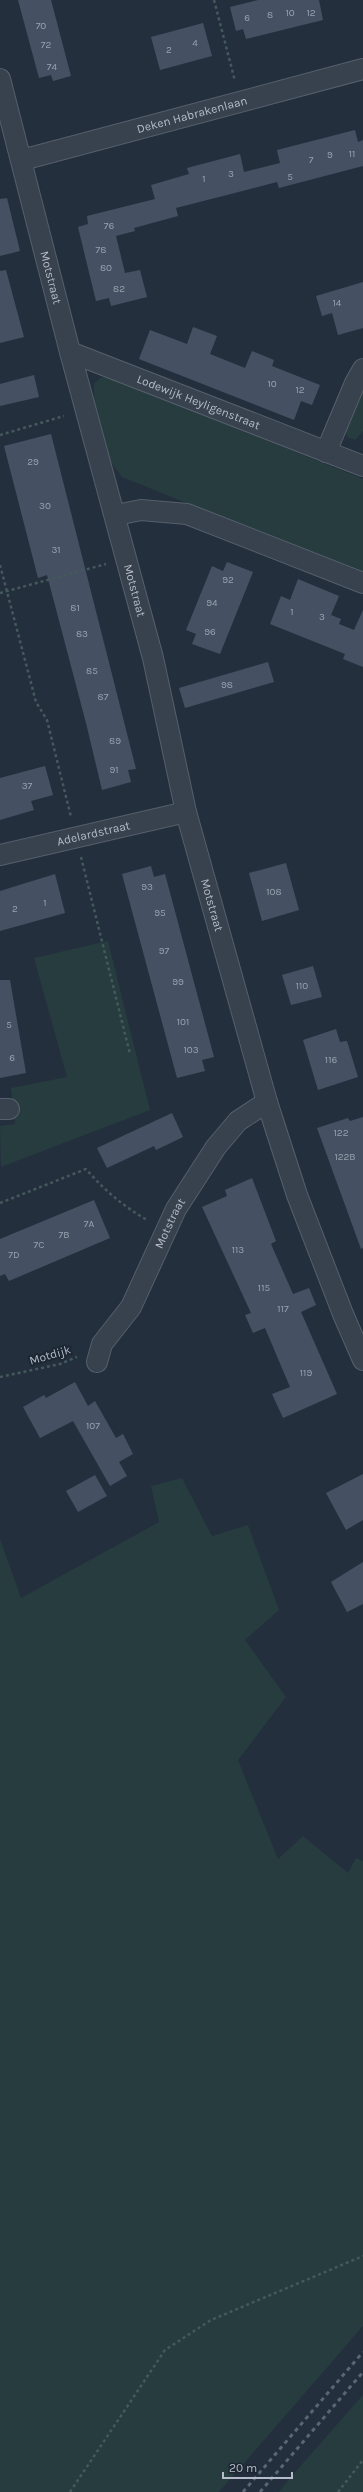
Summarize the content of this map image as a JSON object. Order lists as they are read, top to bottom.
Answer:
{
  "streets": {
    "street": [
      "Deken Habrakenlaan",
      "Motstraat",
      "Lodewijk Heyligenstraat",
      "Adelardstraat"
    ],
    "path": ["Motdijk"]
  },
  "crossings": [
    ["Deken Habrakenlaan", "Motstraat"],
    ["Motstraat", "Lodewijk Heyligenstraat"],
    ["Motstraat", "Adelardstraat"],
    ["Motstraat", "Motdijk"]
  ],
  "house_numbers": [
    "10",
    "12",
    "8",
    "6",
    "70",
    "4",
    "72",
    "2",
    "74",
    "11",
    "9",
    "7",
    "3",
    "5",
    "1",
    "76",
    "78",
    "80",
    "82",
    "14",
    "10",
    "12",
    "29",
    "30",
    "31",
    "92",
    "94",
    "81",
    "1",
    "3",
    "96",
    "83",
    "85",
    "98",
    "87",
    "89",
    "91",
    "37",
    "93",
    "108",
    "1",
    "2",
    "95",
    "97",
    "99",
    "110",
    "101",
    "5",
    "103",
    "6",
    "116",
    "122",
    "122B",
    "7A",
    "7B",
    "7C",
    "113",
    "7D",
    "115",
    "117",
    "119",
    "107"
  ],
  "scale_bar": "20 m"
}
